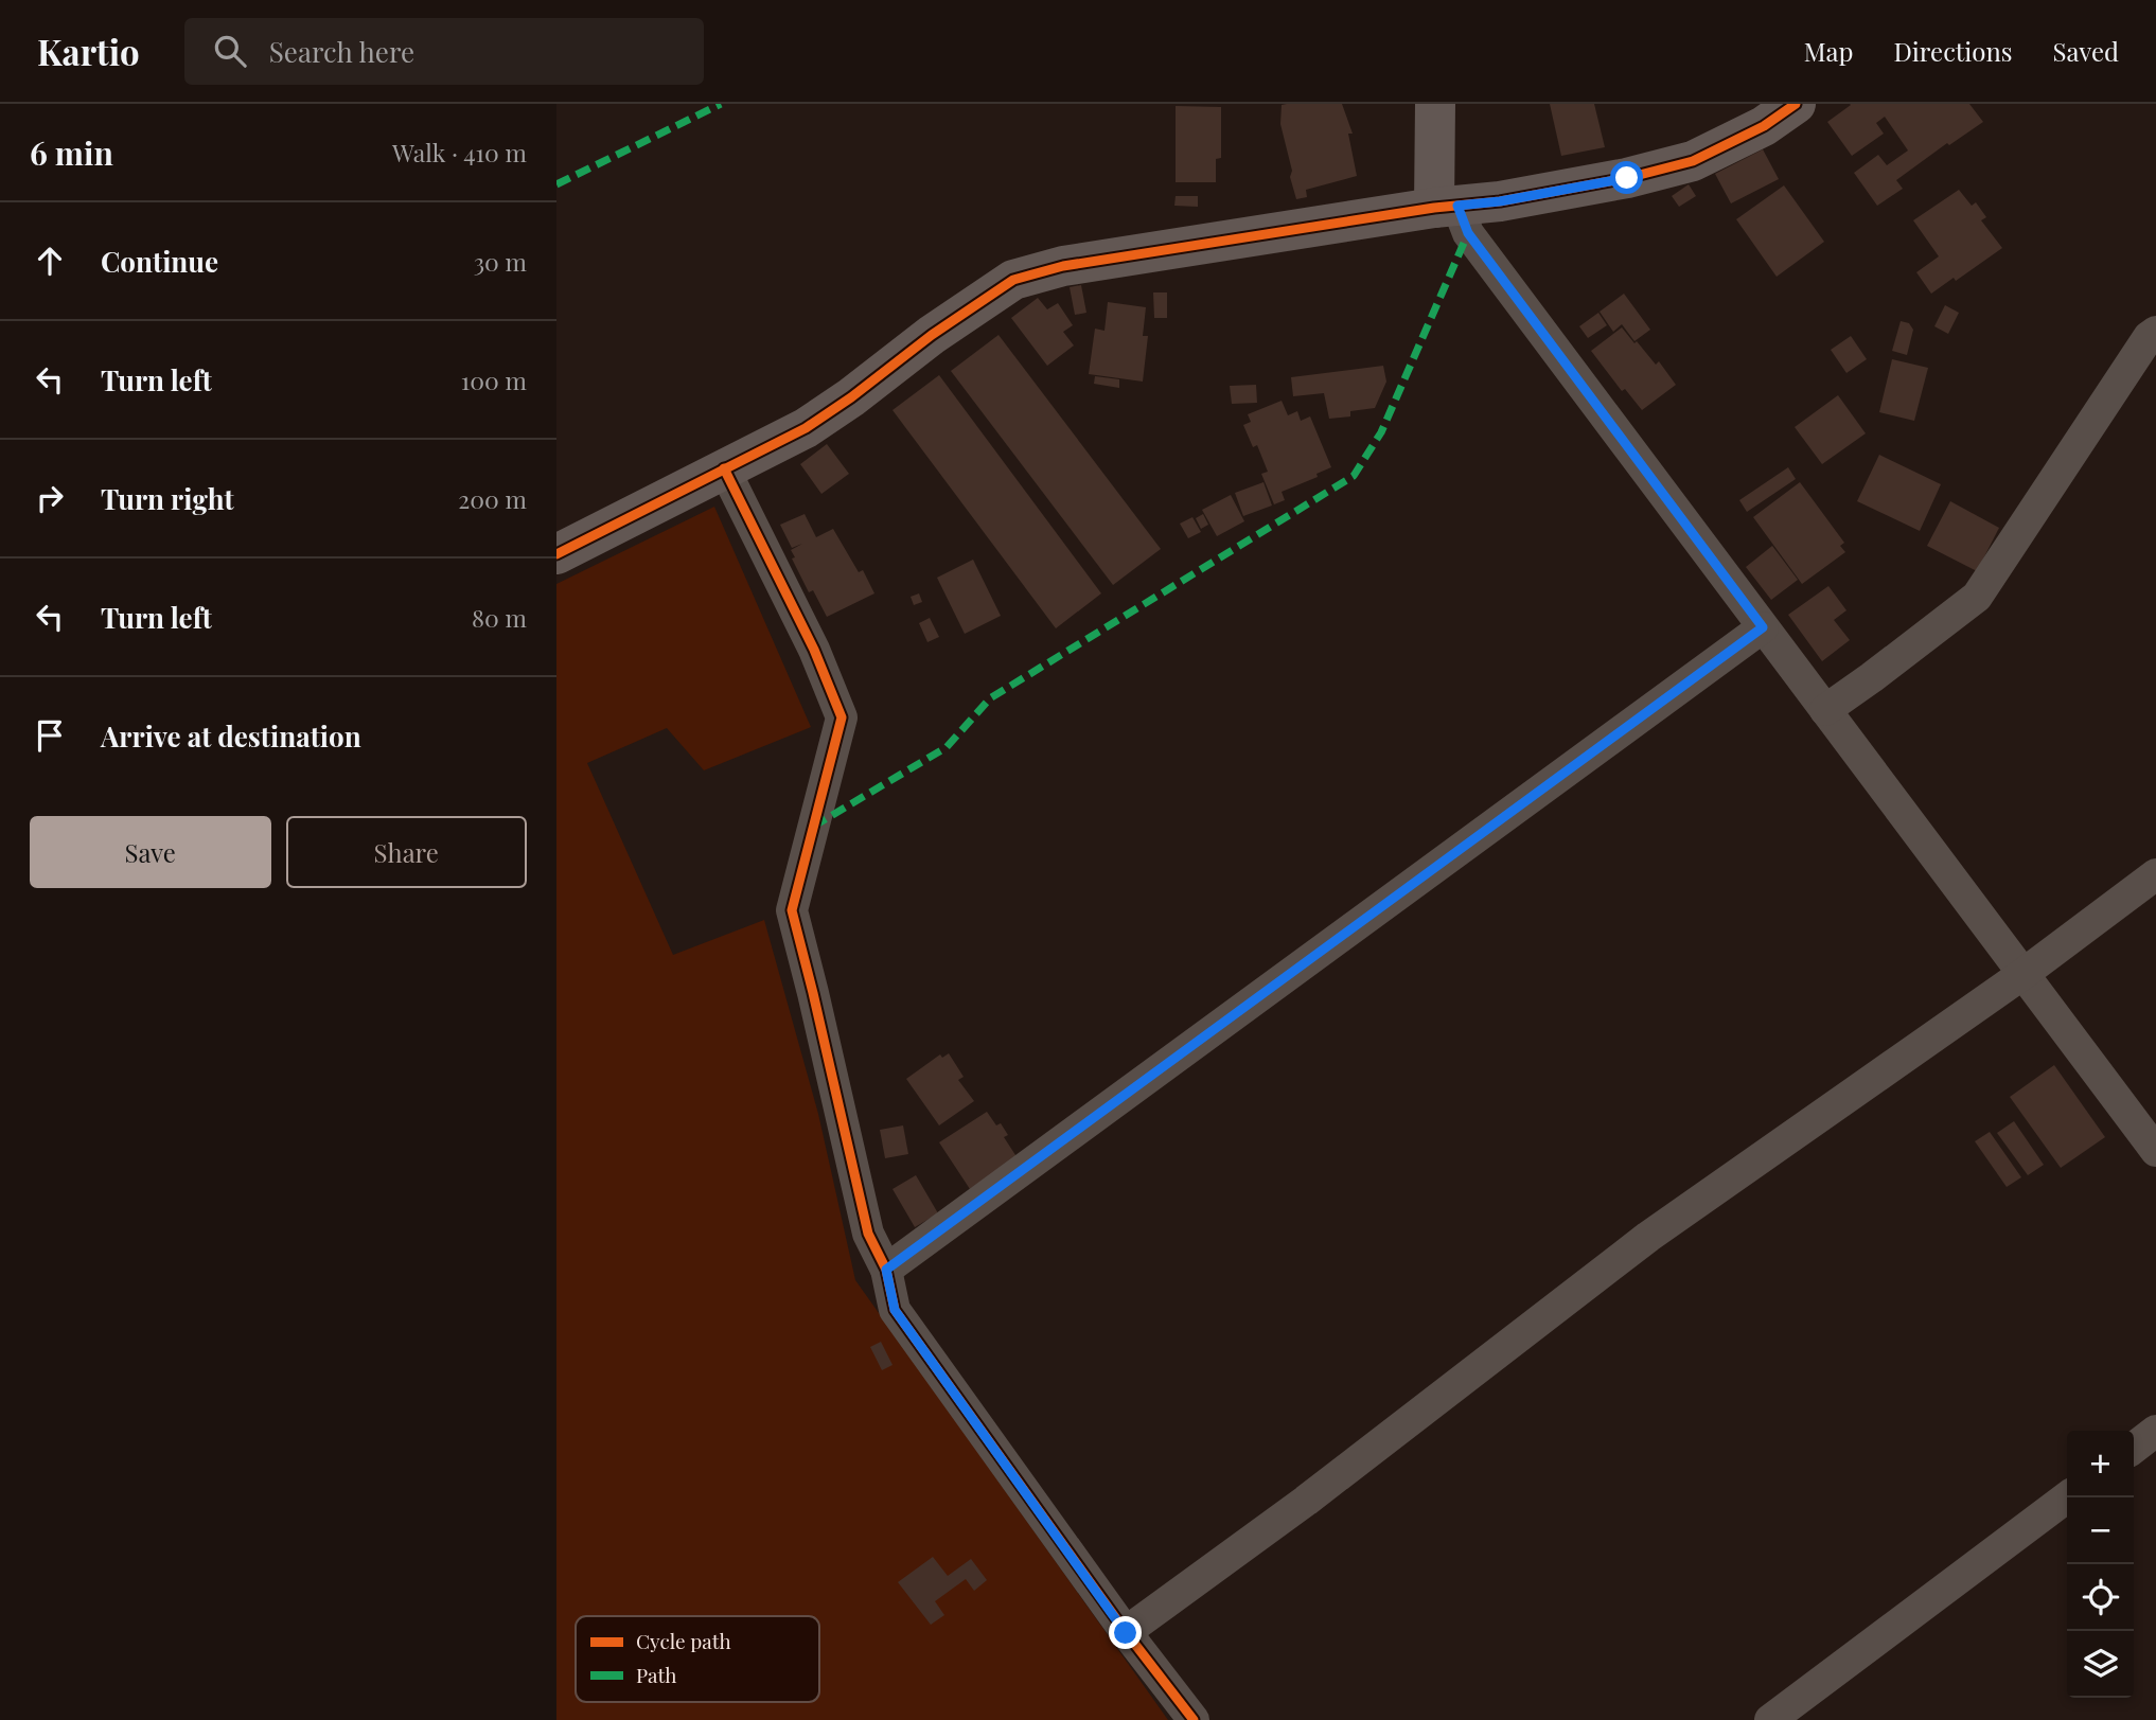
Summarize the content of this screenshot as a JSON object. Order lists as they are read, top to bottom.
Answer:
{
  "legend": ["Cycle path", "Path"],
  "page": {
    "header": "Kartio",
    "search": "Search here",
    "nav": ["Map", "Directions", "Saved"],
    "heading": ["6 min", "Walk · 410 m"],
    "list": [
      ["Continue", "30 m"],
      ["Turn left", "100 m"],
      ["Turn right", "200 m"],
      ["Turn left", "80 m"],
      "Arrive at destination"
    ],
    "buttons": ["Save", "Share"],
    "map_buttons": ["+", "−"]
  }
}
